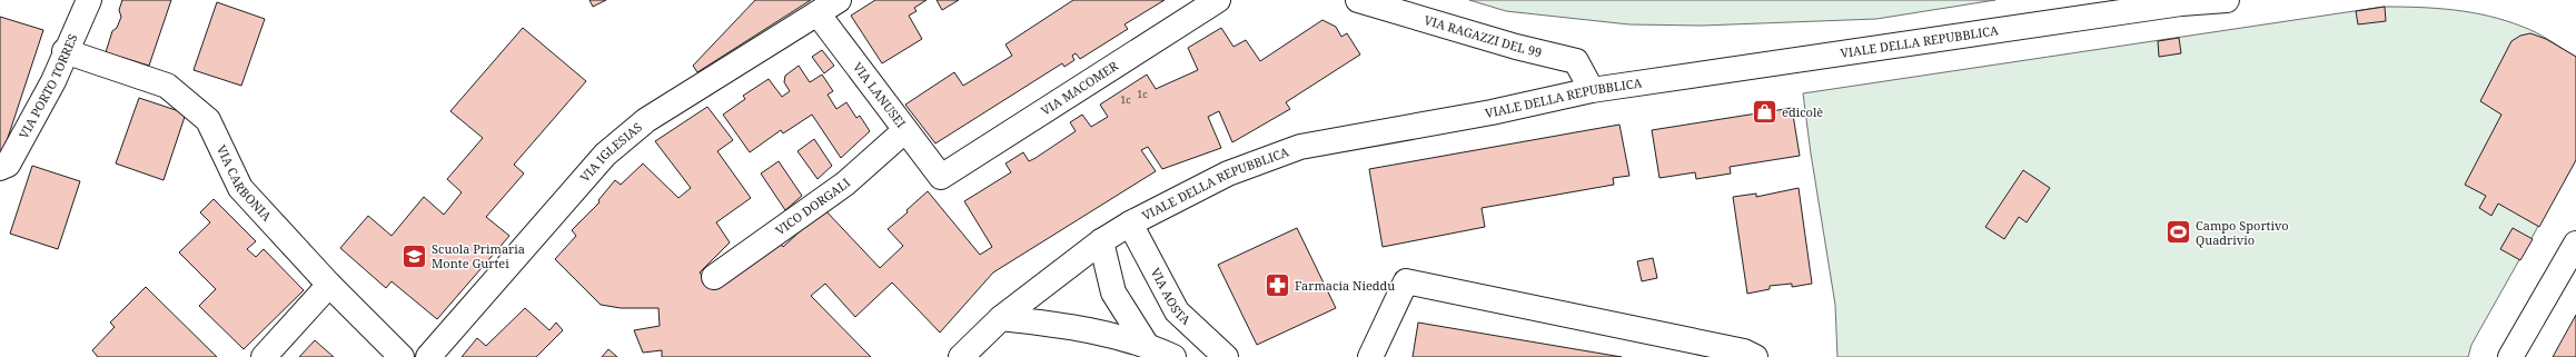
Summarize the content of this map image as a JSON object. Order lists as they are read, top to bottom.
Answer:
{
  "streets": {
    "street": [
      "VIA RAGAZZI DEL 99",
      "VIALE DELLA REPUBBLICA",
      "VIA PORTO TORRES",
      "VIA MACOMER",
      "VIA LANUSEI",
      "VIA IGLESIAS",
      "VIA CARBONIA",
      "VICO DORGALI",
      "VIA AOSTA"
    ]
  },
  "crossings": [
    ["VIA RAGAZZI DEL 99", "VIALE DELLA REPUBBLICA"],
    ["VIALE DELLA REPUBBLICA", "VIA AOSTA"],
    ["VIA PORTO TORRES", "VIA CARBONIA"],
    ["VIA MACOMER", "VIA LANUSEI"],
    ["VIA LANUSEI", "VIA IGLESIAS"],
    ["VIA LANUSEI", "VICO DORGALI"]
  ],
  "places": {
    "shop": ["edicolè"],
    "sports": ["Campo Sportivo Quadrivio"],
    "school or university": ["Scuola Primaria Monte Gurtei"],
    "pharmacy": ["Farmacia Nieddu"]
  },
  "house_numbers": ["1c", "1c"]
}
